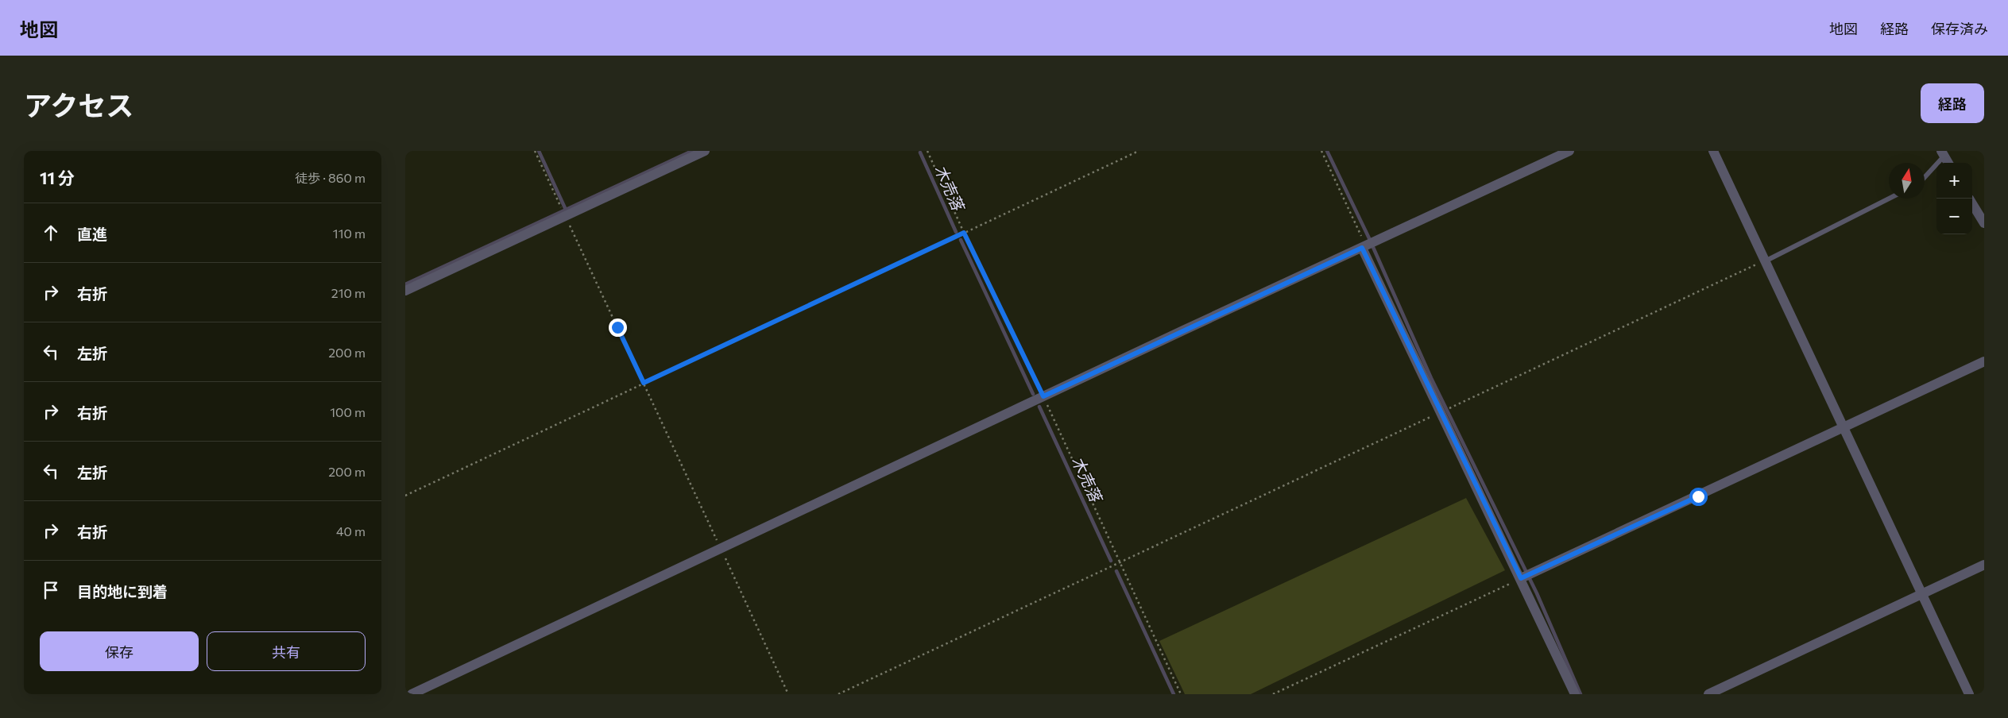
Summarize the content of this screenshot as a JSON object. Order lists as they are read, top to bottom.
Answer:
{
  "water": ["木売落"],
  "north": "top",
  "page": {
    "header": "地図",
    "nav": ["地図", "経路", "保存済み"],
    "title": "アクセス",
    "buttons": [
      "経路",
      ["保存", "共有"]
    ],
    "heading": ["11 分", "徒歩 · 860 m"],
    "map_buttons": ["+", "−"],
    "list": [
      ["直進", "110 m"],
      ["右折", "210 m"],
      ["左折", "200 m"],
      ["右折", "100 m"],
      ["左折", "200 m"],
      ["右折", "40 m"],
      "目的地に到着"
    ]
  }
}
